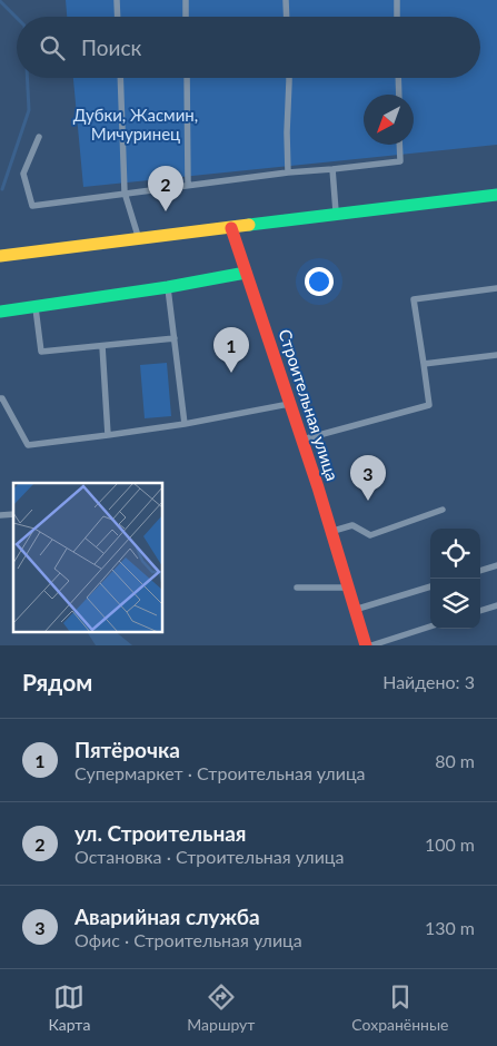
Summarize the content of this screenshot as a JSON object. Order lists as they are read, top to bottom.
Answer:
{
  "streets": {
    "street": ["Строительная улица"]
  },
  "parks": ["Дубки, Жасмин, Мичуринец"],
  "north": "bottom left",
  "page": {
    "search": "Поиск",
    "pins": ["2", "1", "3"],
    "heading": ["Рядом", "Найдено: 3"],
    "list": [
      {
        "mark": "1",
        "name": "Пятёрочка",
        "note": "Супермаркет · Строительная улица",
        "value": "80 m"
      },
      {
        "mark": "2",
        "name": "ул. Строительная",
        "note": "Остановка · Строительная улица",
        "value": "100 m"
      },
      {
        "mark": "3",
        "name": "Аварийная служба",
        "note": "Офис · Строительная улица",
        "value": "130 m"
      }
    ],
    "nav": ["Карта", "Маршрут", "Сохранённые"]
  }
}
